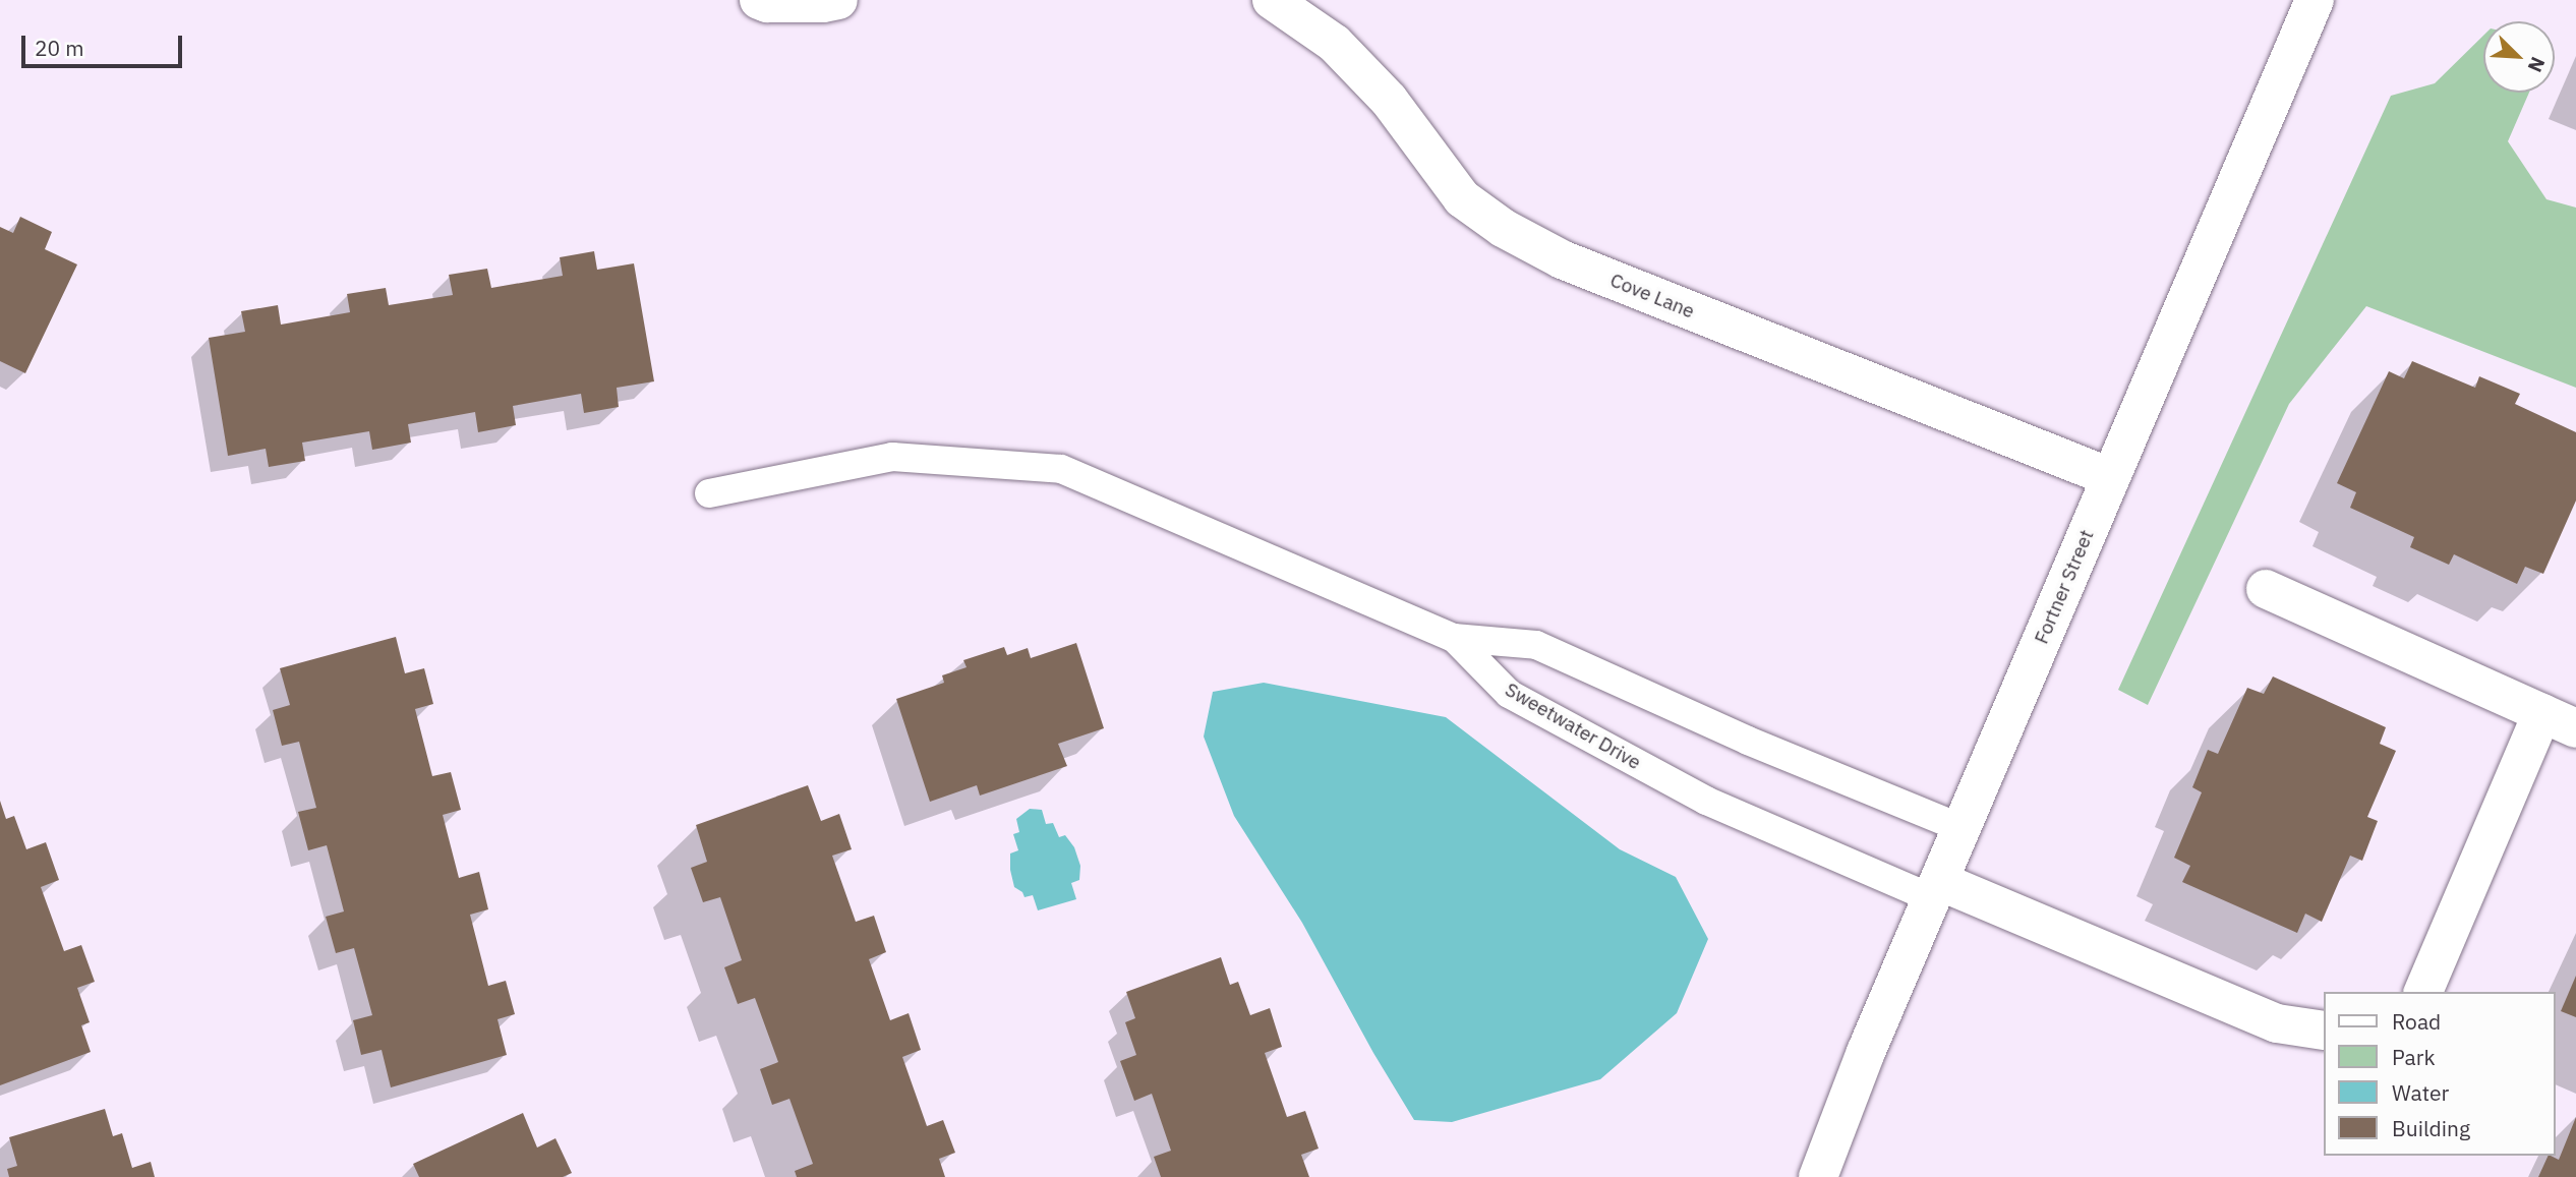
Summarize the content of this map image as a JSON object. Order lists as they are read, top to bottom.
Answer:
{
  "streets": {
    "street": ["Cove Lane", "Fortner Street"],
    "lane": ["Sweetwater Drive"]
  },
  "crossings": [
    ["Cove Lane", "Fortner Street"],
    ["Fortner Street", "Sweetwater Drive"]
  ],
  "legend": [
    "Road",
    "Park",
    "Water",
    "Building"
  ],
  "scale_bar": "20 m",
  "north": "bottom right"
}
